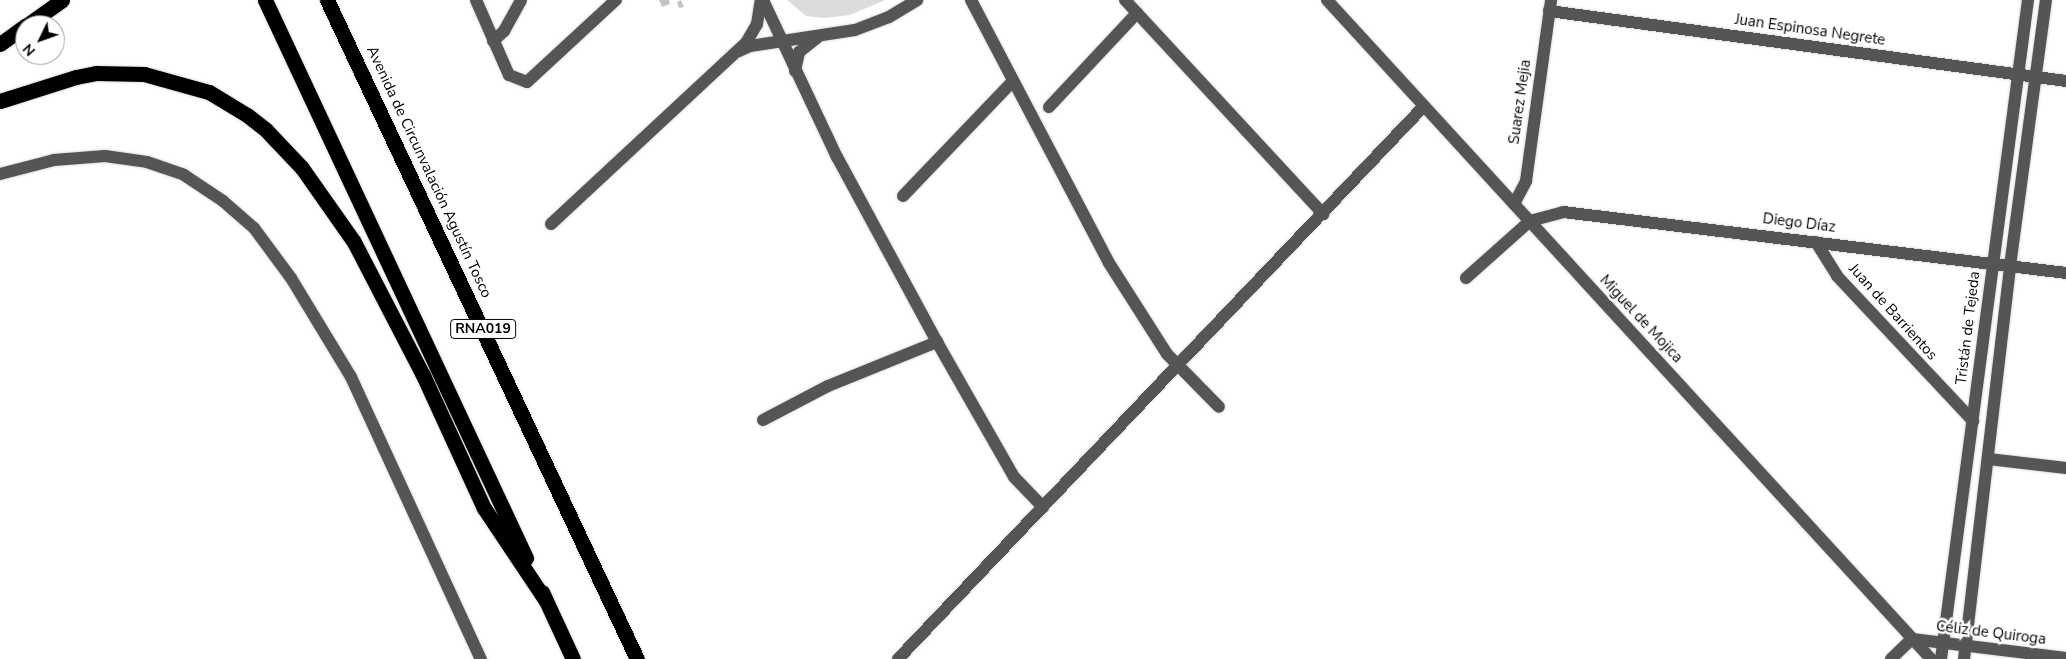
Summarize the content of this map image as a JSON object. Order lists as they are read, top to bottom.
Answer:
{
  "streets": {
    "highway": ["Avenida de Circunvalación Agustín Tosco", "RNA019"],
    "street": [
      "Juan Espinosa Negrete",
      "Suarez Mejia",
      "Diego Díaz",
      "Juan de Barrientos",
      "Miguel de Mojica",
      "Tristán de Tejeda",
      "Céliz de Quiroga"
    ]
  },
  "crossings": [
    ["Juan Espinosa Negrete", "Suarez Mejia"],
    ["Juan Espinosa Negrete", "Tristán de Tejeda"],
    ["Suarez Mejia", "Miguel de Mojica"],
    ["Diego Díaz", "Juan de Barrientos"],
    ["Diego Díaz", "Miguel de Mojica"],
    ["Diego Díaz", "Tristán de Tejeda"],
    ["Juan de Barrientos", "Tristán de Tejeda"],
    ["Miguel de Mojica", "Céliz de Quiroga"],
    ["Tristán de Tejeda", "Céliz de Quiroga"]
  ],
  "north": "bottom left"
}
